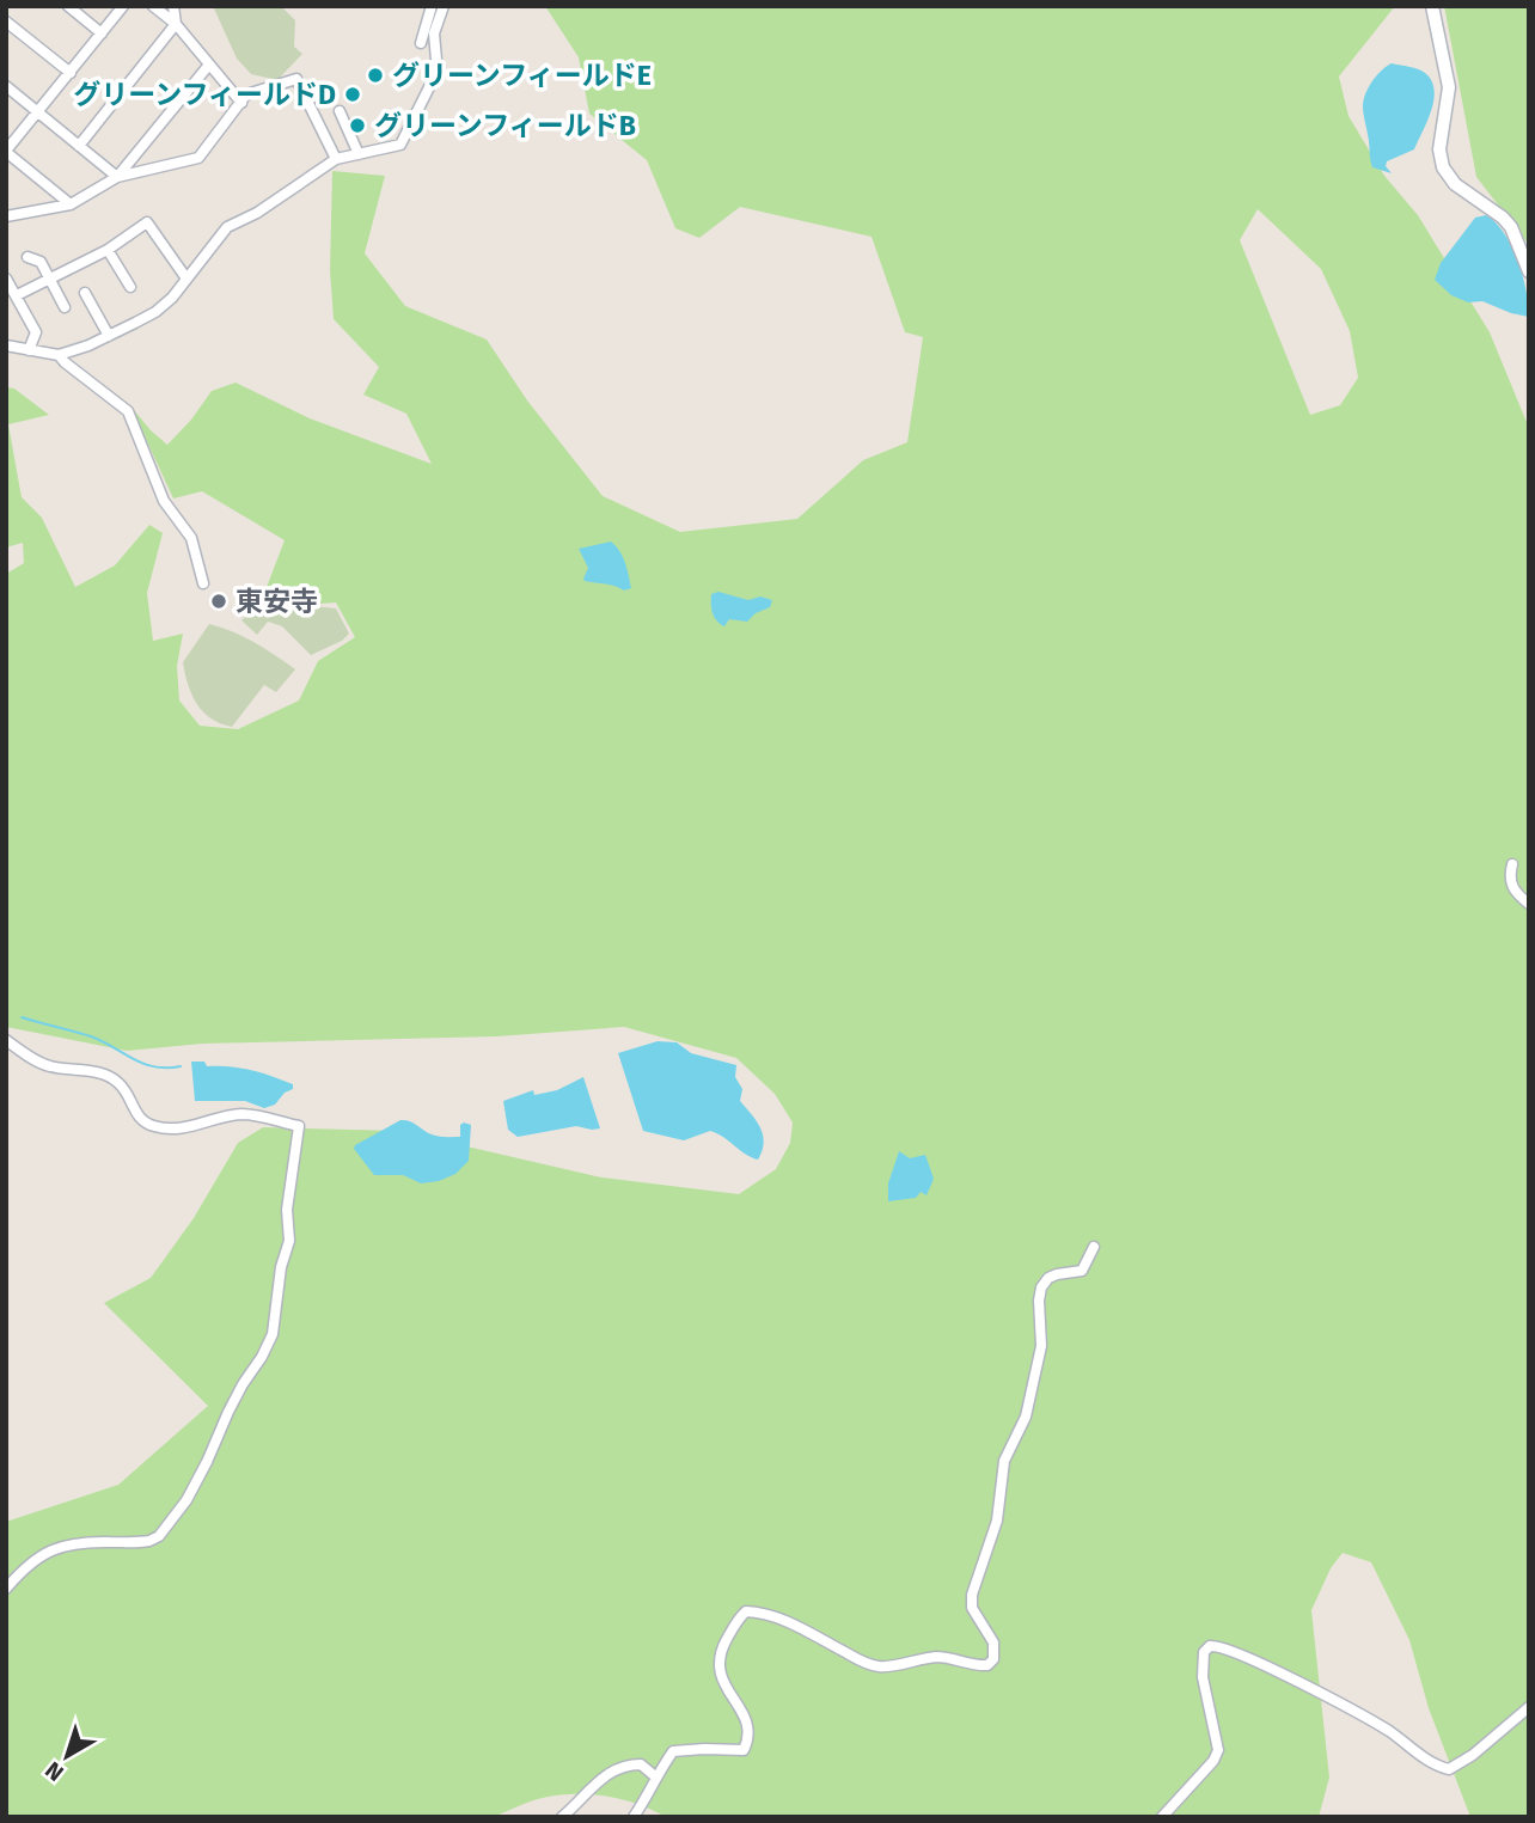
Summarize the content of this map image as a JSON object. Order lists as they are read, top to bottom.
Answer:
{
  "places": [
    "グリーンフィールドE",
    "グリーンフィールドD",
    "グリーンフィールドB",
    "東安寺"
  ],
  "north": "bottom left"
}
